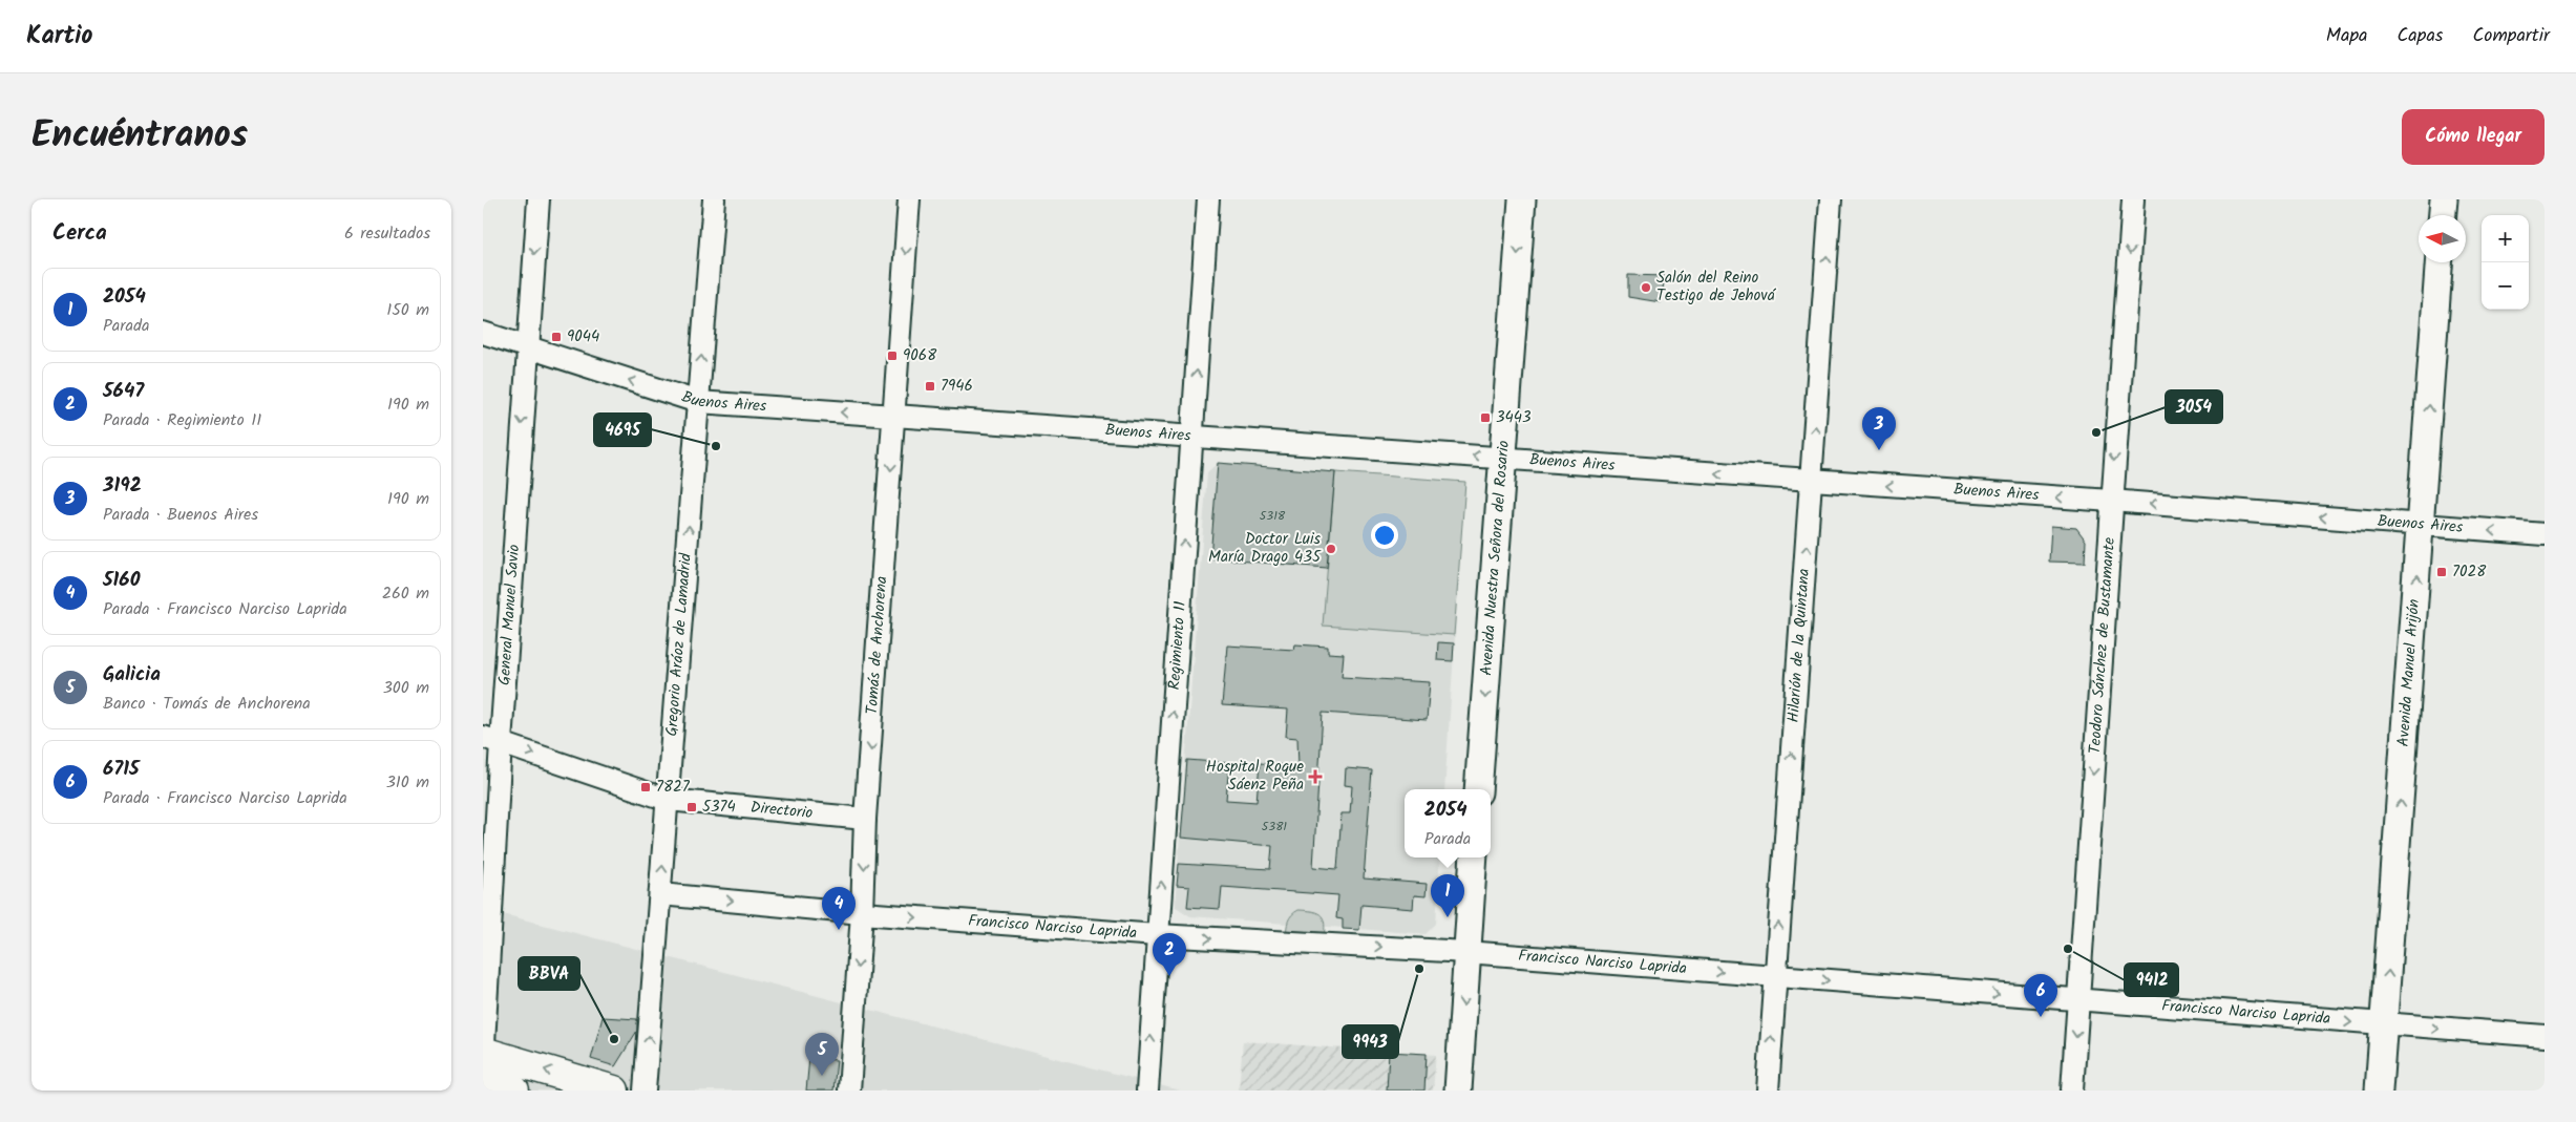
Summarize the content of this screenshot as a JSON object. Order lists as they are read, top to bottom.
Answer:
{
  "streets": {
    "street": [
      "Buenos Aires",
      "Avenida Nuestra Señora del Rosario",
      "General Manuel Savio",
      "Gregorio Aráoz de Lamadrid",
      "Tomás de Anchorena",
      "Regimiento 11",
      "Teodoro Sánchez de Bustamante",
      "Hilarión de la Quintana",
      "Avenida Manuel Arijón",
      "Directorio",
      "Francisco Narciso Laprida"
    ]
  },
  "crossings": [
    ["Buenos Aires", "Avenida Nuestra Señora del Rosario"],
    ["Buenos Aires", "General Manuel Savio"],
    ["Buenos Aires", "Gregorio Aráoz de Lamadrid"],
    ["Buenos Aires", "Tomás de Anchorena"],
    ["Buenos Aires", "Regimiento 11"],
    ["Buenos Aires", "Teodoro Sánchez de Bustamante"],
    ["Buenos Aires", "Hilarión de la Quintana"],
    ["Buenos Aires", "Avenida Manuel Arijón"],
    ["Gregorio Aráoz de Lamadrid", "Directorio"],
    ["Gregorio Aráoz de Lamadrid", "Francisco Narciso Laprida"],
    ["Tomás de Anchorena", "Directorio"],
    ["Tomás de Anchorena", "Francisco Narciso Laprida"],
    ["Regimiento 11", "Francisco Narciso Laprida"],
    ["Teodoro Sánchez de Bustamante", "Francisco Narciso Laprida"],
    ["Hilarión de la Quintana", "Francisco Narciso Laprida"],
    ["Avenida Manuel Arijón", "Francisco Narciso Laprida"]
  ],
  "one_way": [
    "Buenos Aires",
    "Avenida Nuestra Señora del Rosario",
    "General Manuel Savio",
    "Gregorio Aráoz de Lamadrid",
    "Tomás de Anchorena",
    "Regimiento 11",
    "Teodoro Sánchez de Bustamante",
    "Hilarión de la Quintana",
    "Avenida Manuel Arijón",
    "Francisco Narciso Laprida"
  ],
  "places": {
    "other": [
      "Salón del Reino Testigo de Jehová",
      "3054",
      "4695",
      "Doctor Luis María Drago 435",
      "9412",
      "9943",
      "BBVA"
    ],
    "transit": [
      "9044",
      "9068",
      "7946",
      "3443",
      "7028",
      "7827",
      "5374"
    ],
    "health": ["Hospital Roque Sáenz Peña"]
  },
  "house_numbers": ["5318", "5381"],
  "north": "left",
  "page": {
    "header": "Kartio",
    "nav": ["Mapa", "Capas", "Compartir"],
    "title": "Encuéntranos",
    "buttons": "Cómo llegar",
    "heading": ["Cerca", "6 resultados"],
    "map_buttons": ["+", "−"],
    "list": [
      {
        "mark": "1",
        "name": "2054",
        "note": "Parada",
        "value": "150 m"
      },
      {
        "mark": "2",
        "name": "5647",
        "note": "Parada · Regimiento 11",
        "value": "190 m"
      },
      {
        "mark": "3",
        "name": "3192",
        "note": "Parada · Buenos Aires",
        "value": "190 m"
      },
      {
        "mark": "4",
        "name": "5160",
        "note": "Parada · Francisco Narciso Laprida",
        "value": "260 m"
      },
      {
        "mark": "5",
        "name": "Galicia",
        "note": "Banco · Tomás de Anchorena",
        "value": "300 m"
      },
      {
        "mark": "6",
        "name": "6715",
        "note": "Parada · Francisco Narciso Laprida",
        "value": "310 m"
      }
    ],
    "pins": [
      "3",
      "1",
      "4",
      "2",
      "6",
      "5"
    ],
    "popup": ["2054", "Parada"]
  }
}
